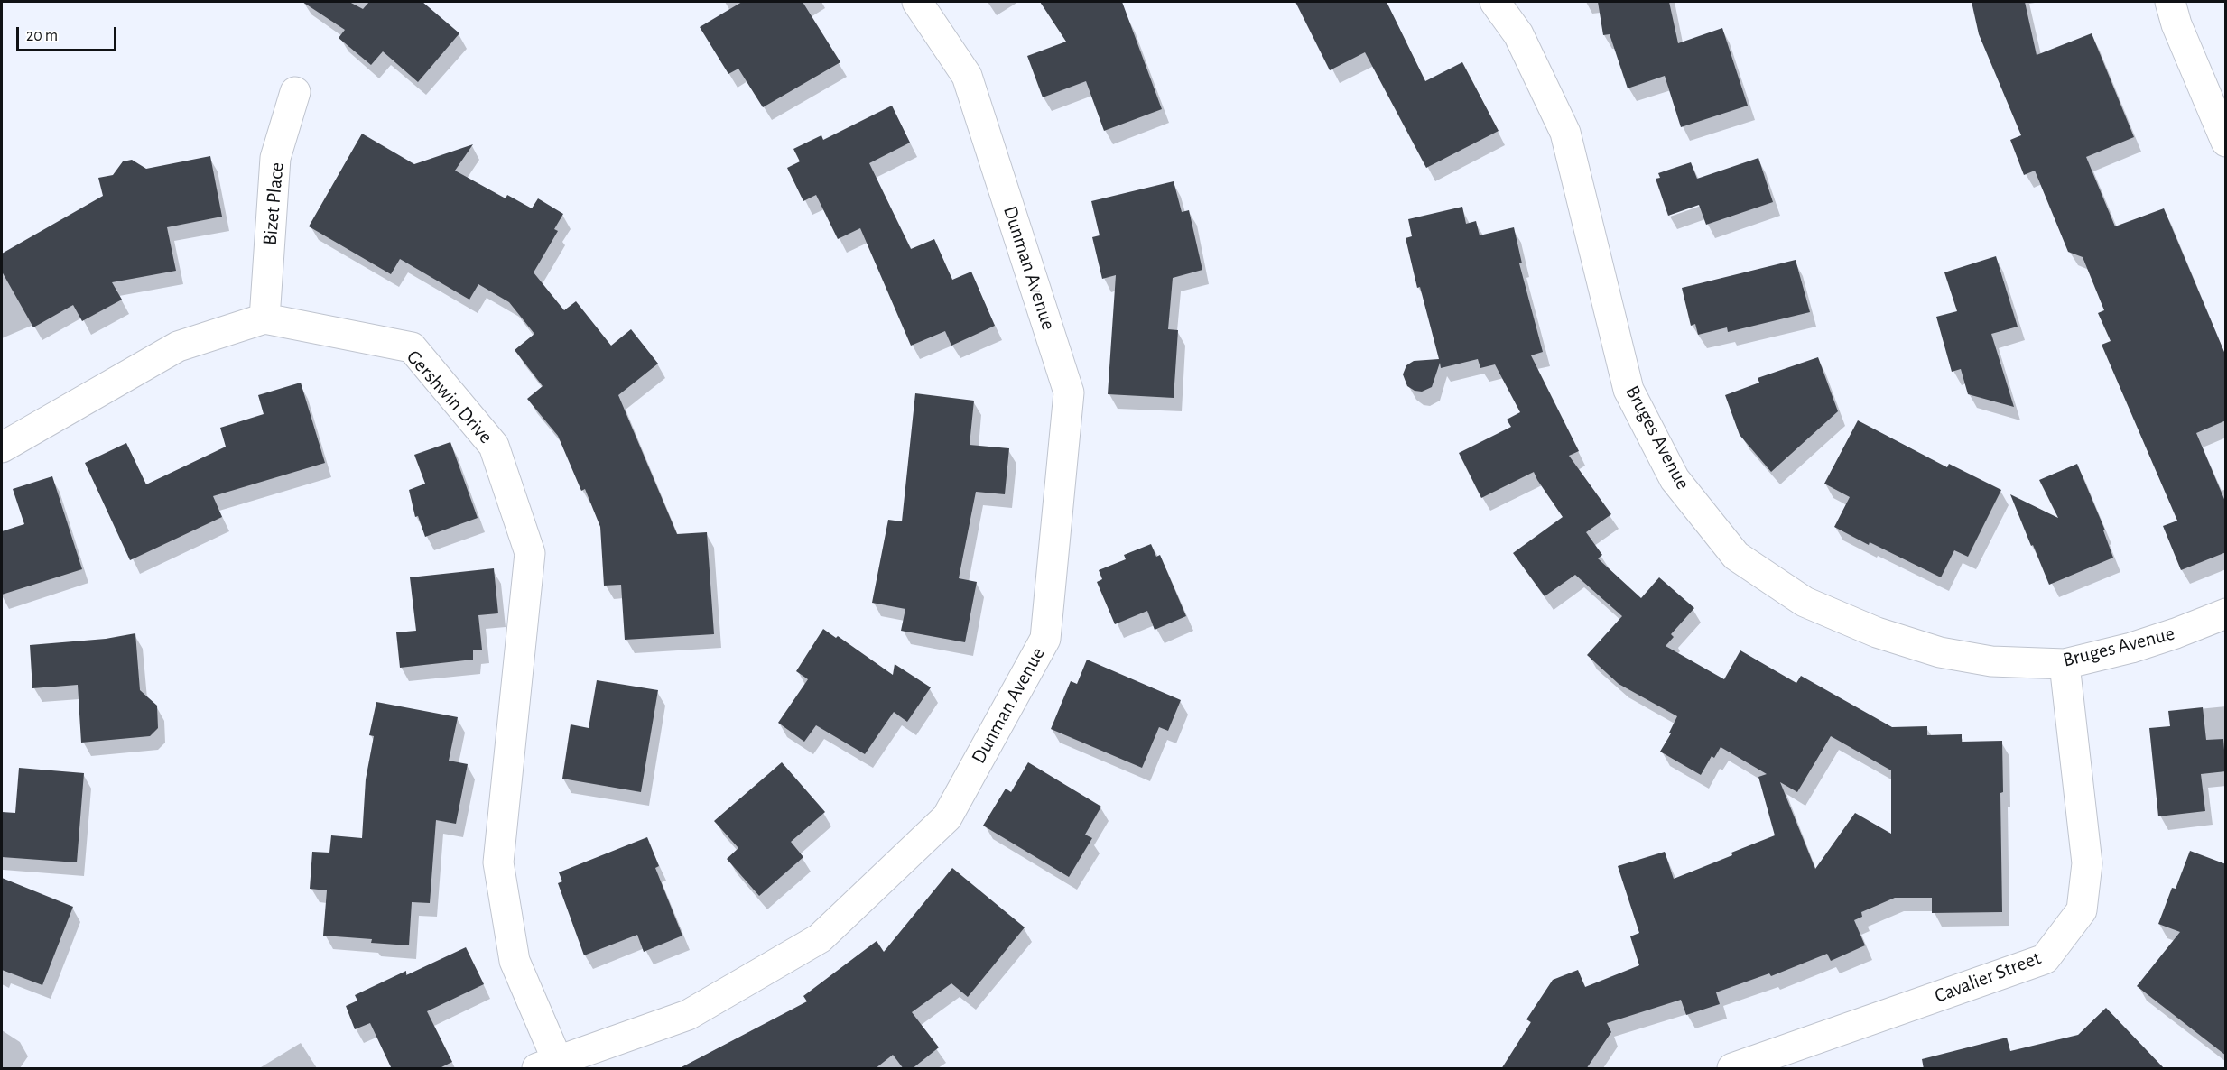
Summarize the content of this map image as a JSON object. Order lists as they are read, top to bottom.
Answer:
{
  "streets": {
    "street": [
      "Bizet Place",
      "Dunman Avenue",
      "Gershwin Drive",
      "Bruges Avenue",
      "Cavalier Street"
    ]
  },
  "crossings": [
    ["Bizet Place", "Gershwin Drive"],
    ["Dunman Avenue", "Gershwin Drive"],
    ["Bruges Avenue", "Cavalier Street"]
  ],
  "scale_bar": "20 m"
}
